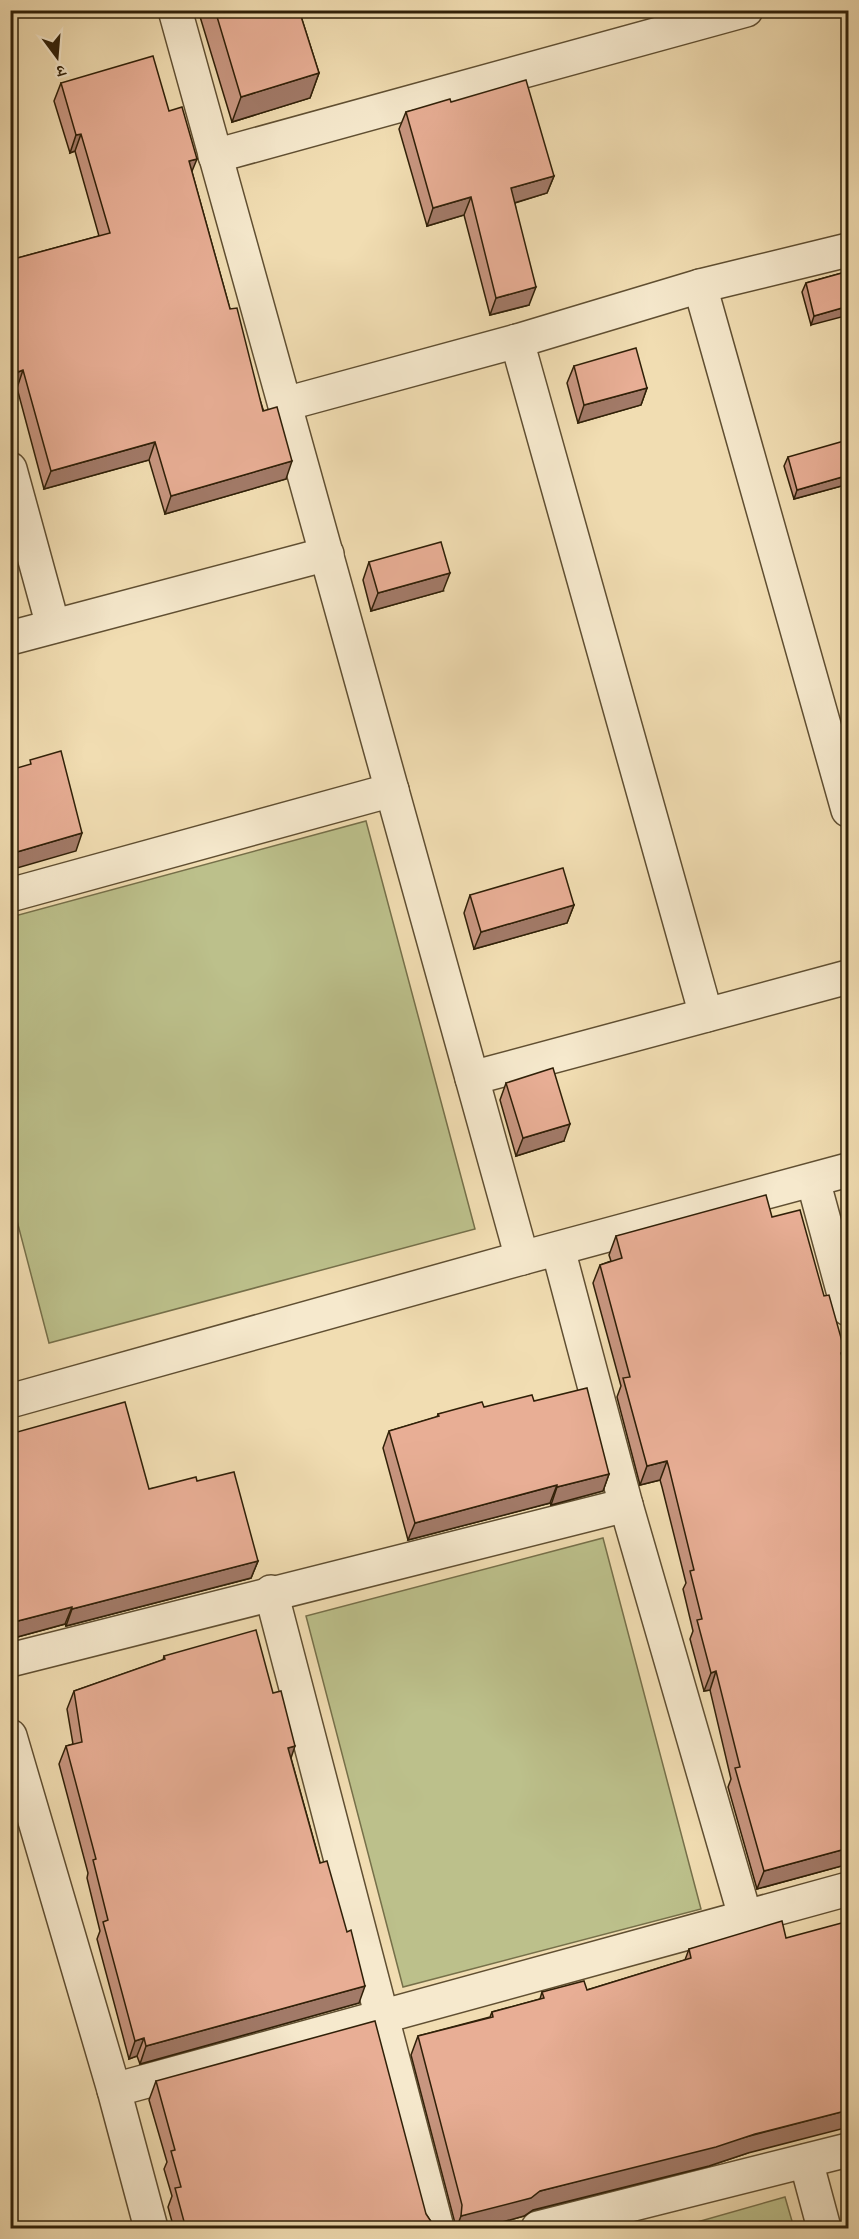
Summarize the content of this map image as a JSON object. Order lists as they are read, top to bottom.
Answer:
{
  "north": "bottom"
}
